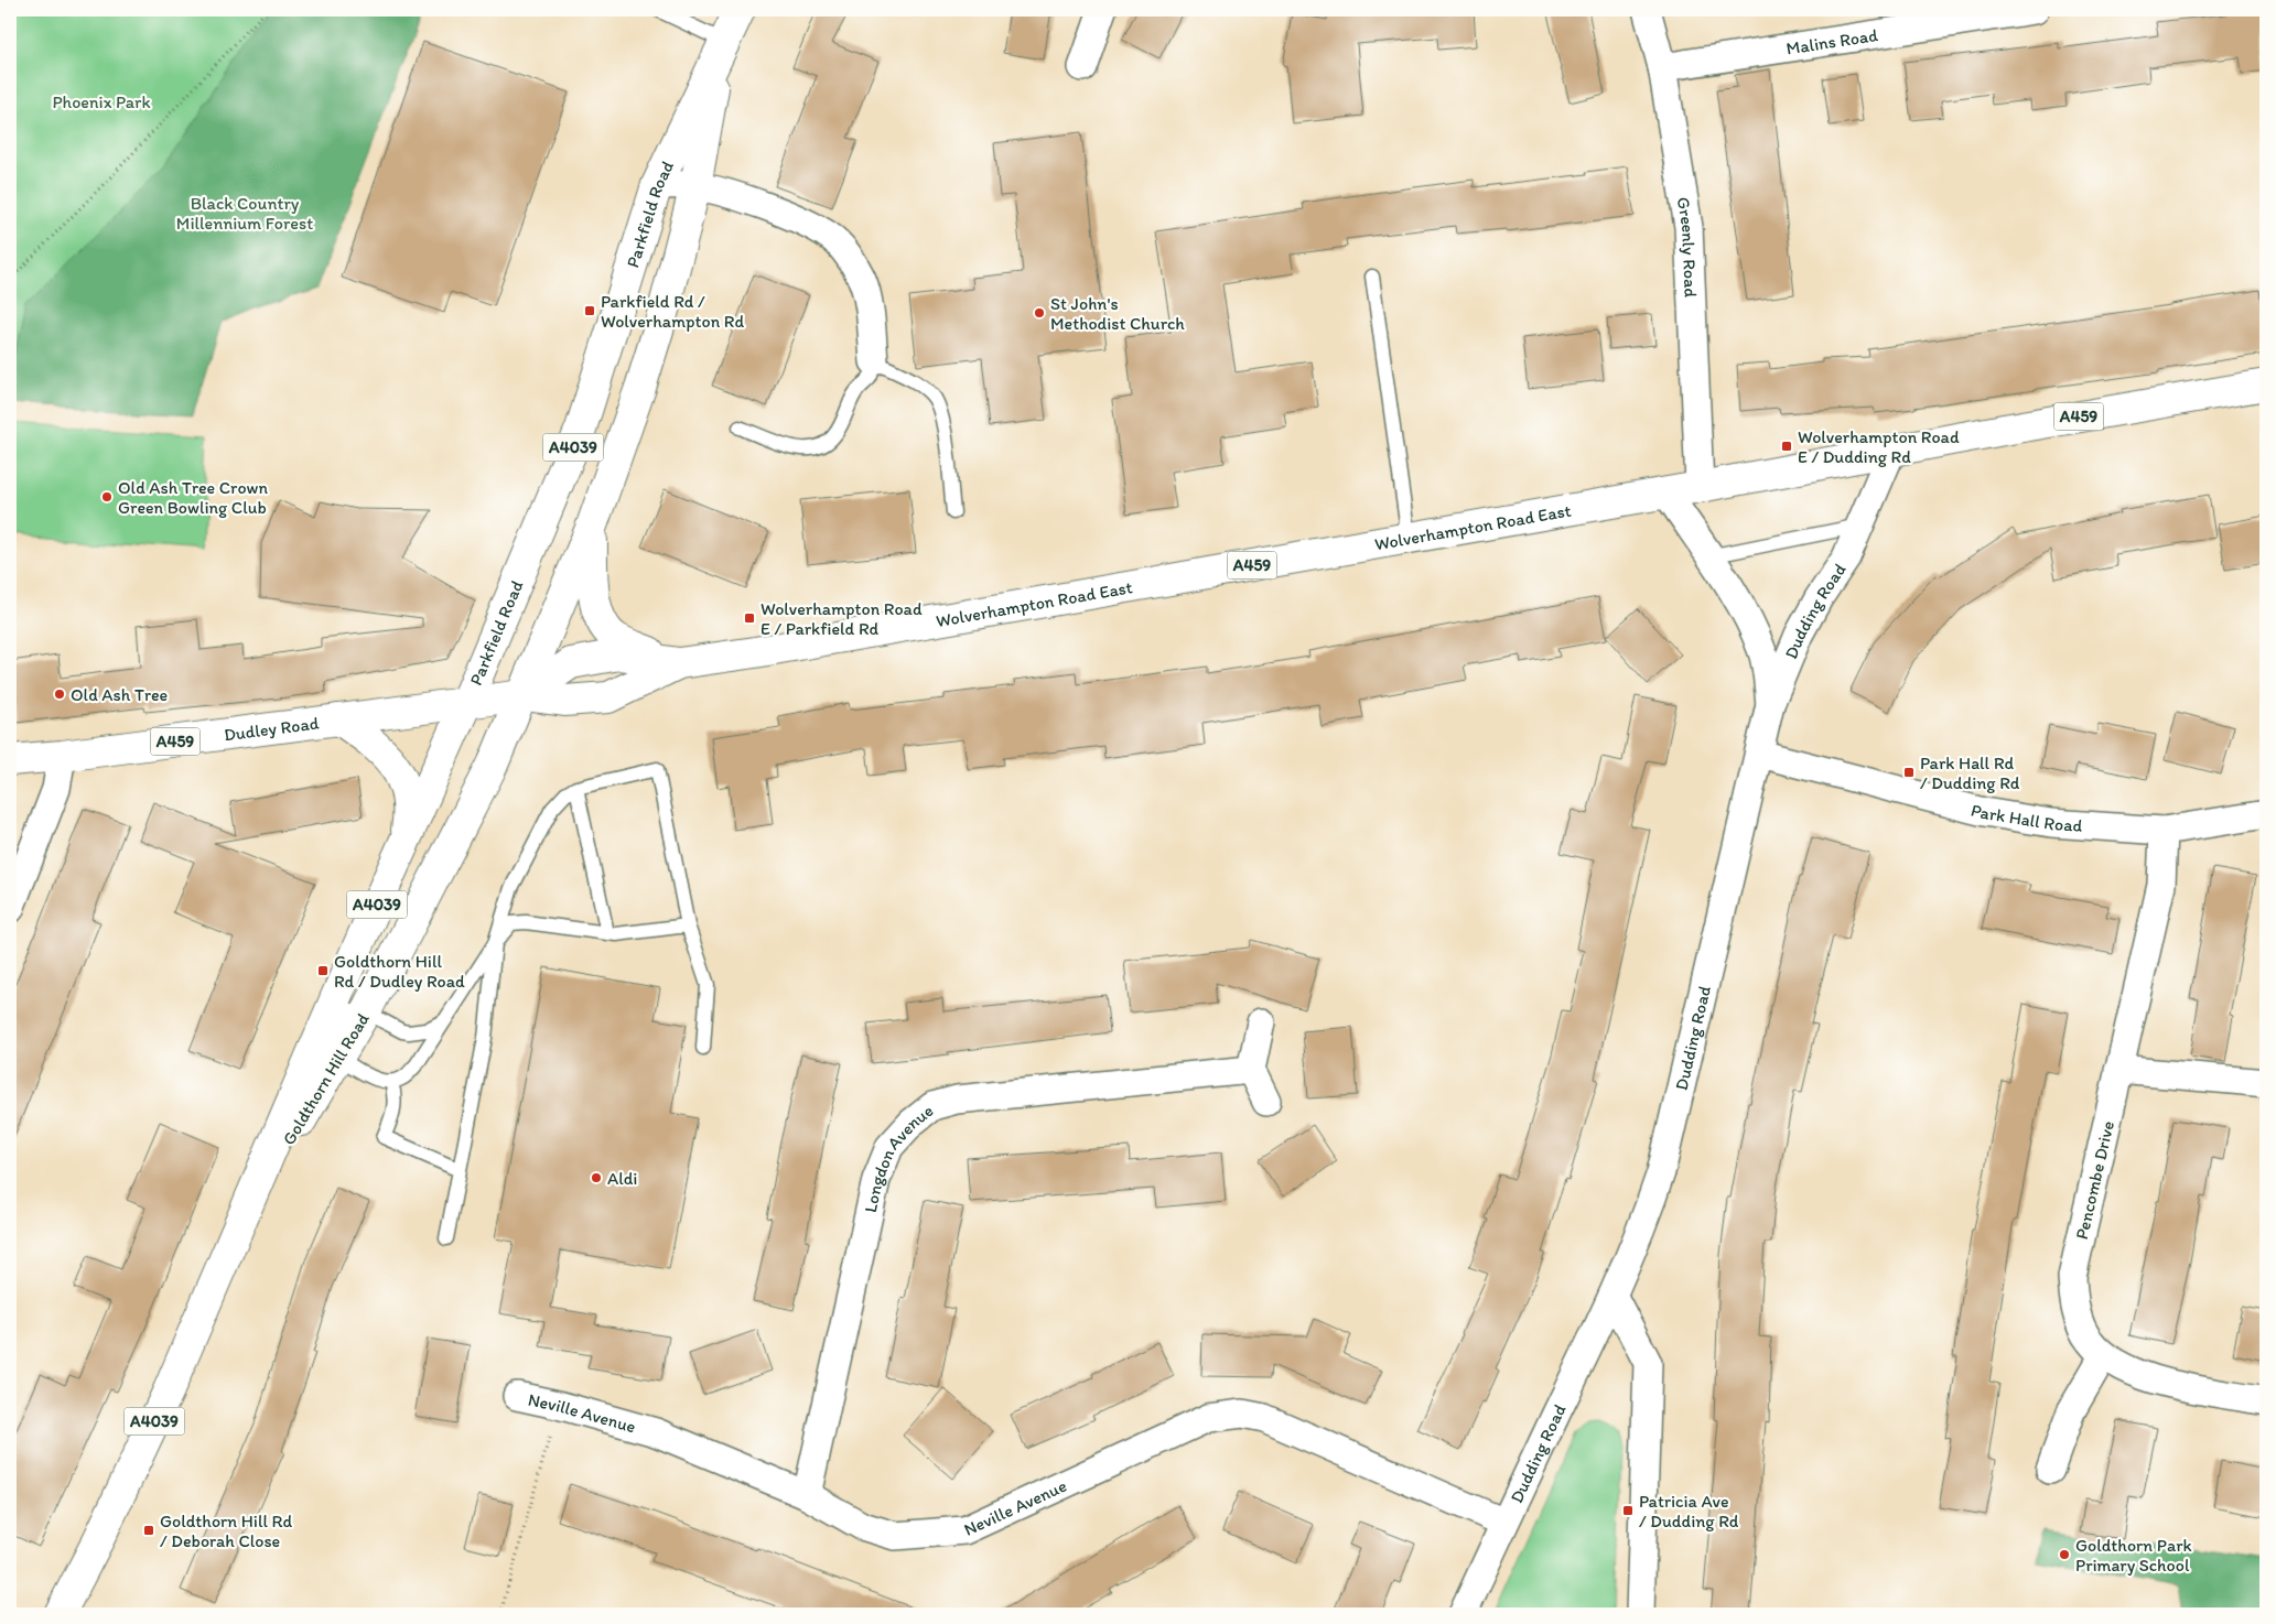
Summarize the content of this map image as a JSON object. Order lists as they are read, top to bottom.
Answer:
{
  "streets": {
    "main road": [
      "Parkfield Road",
      "A459",
      "A4039",
      "Wolverhampton Road East",
      "Dudley Road",
      "Goldthorn Hill Road"
    ],
    "street": [
      "Malins Road",
      "Greenly Road",
      "Dudding Road",
      "Park Hall Road",
      "Longdon Avenue",
      "Pencombe Drive",
      "Neville Avenue"
    ]
  },
  "crossings": [
    ["Malins Road", "Greenly Road"],
    ["Parkfield Road", "Wolverhampton Road East"],
    ["Parkfield Road", "Dudley Road"],
    ["Parkfield Road", "Goldthorn Hill Road"],
    ["Greenly Road", "Wolverhampton Road East"],
    ["Wolverhampton Road East", "Dudding Road"],
    ["Wolverhampton Road East", "Dudley Road"],
    ["Wolverhampton Road East", "Goldthorn Hill Road"],
    ["Dudding Road", "Park Hall Road"],
    ["Dudding Road", "Neville Avenue"],
    ["Dudley Road", "Goldthorn Hill Road"],
    ["Park Hall Road", "Pencombe Drive"],
    ["Longdon Avenue", "Neville Avenue"]
  ],
  "parks": ["Phoenix Park", "Black Country Millennium Forest"],
  "places": {
    "transit": [
      "Parkfield Rd / Wolverhampton Rd",
      "Wolverhampton Road E / Dudding Rd",
      "Wolverhampton Road E / Parkfield Rd",
      "Park Hall Rd / Dudding Rd",
      "Goldthorn Hill Rd / Dudley Road",
      "Patricia Ave / Dudding Rd",
      "Goldthorn Hill Rd / Deborah Close"
    ],
    "other": [
      "St John's Methodist Church",
      "Old Ash Tree Crown Green Bowling Club",
      "Old Ash Tree",
      "Aldi",
      "Goldthorn Park Primary School"
    ]
  }
}
